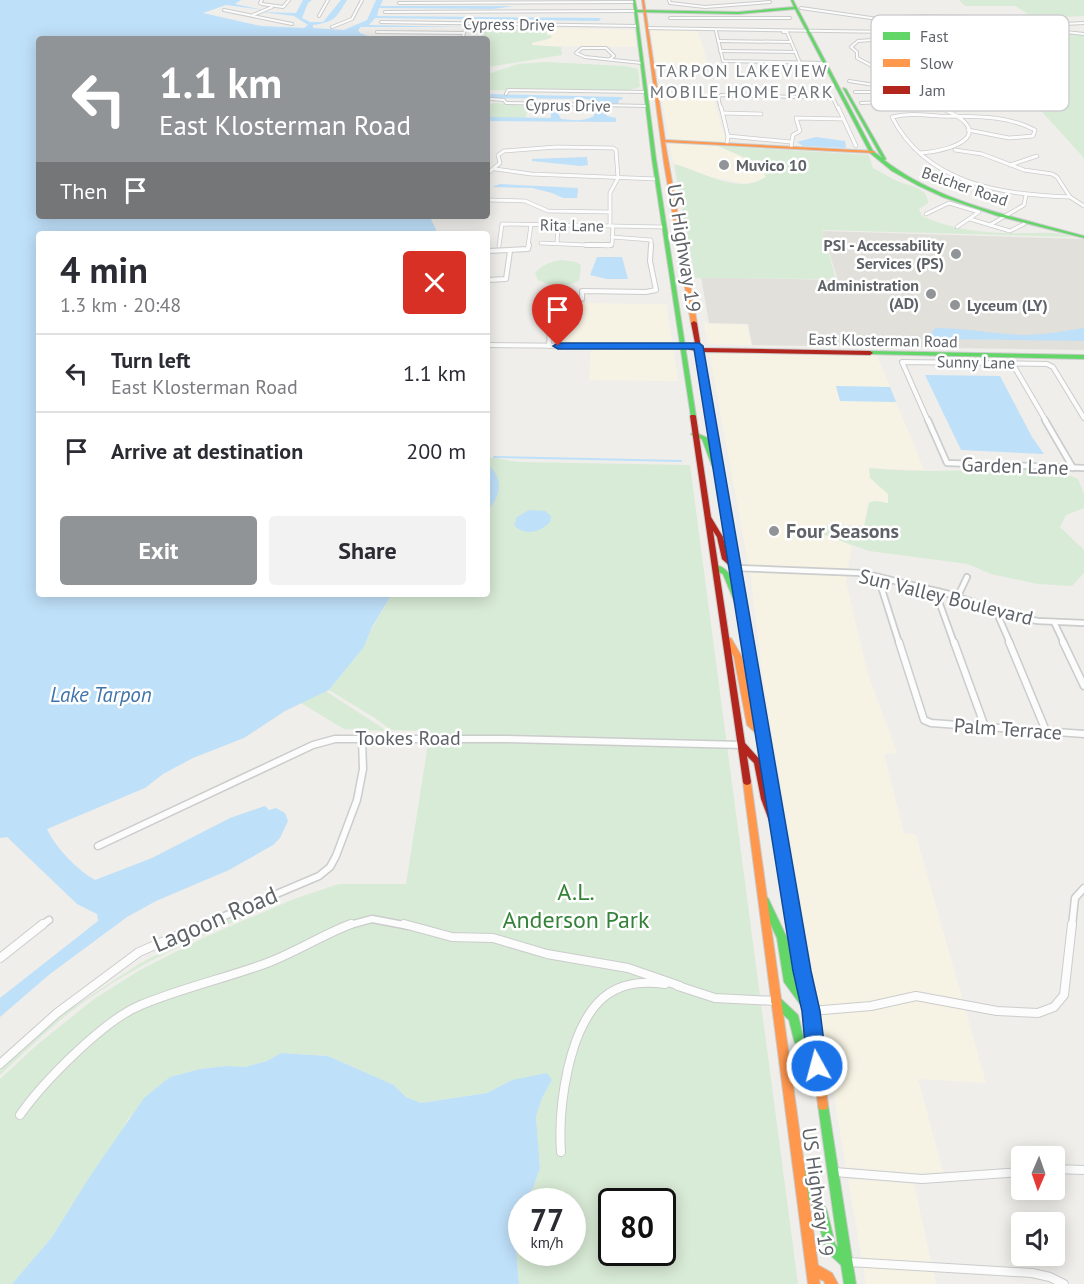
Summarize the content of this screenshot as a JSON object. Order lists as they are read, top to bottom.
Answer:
{
  "streets": {
    "main road": ["Belcher Road", "US Highway 19", "East Klosterman Road"],
    "street": [
      "Cypress Drive",
      "Cyprus Drive",
      "Rita Lane",
      "Sunny Lane",
      "Garden Lane",
      "Sun Valley Boulevard",
      "Palm Terrace",
      "Tookes Road",
      "Lagoon Road"
    ]
  },
  "crossings": [
    ["Cypress Drive", "US Highway 19"],
    ["Cyprus Drive", "US Highway 19"],
    ["Rita Lane", "US Highway 19"],
    ["US Highway 19", "East Klosterman Road"],
    ["US Highway 19", "Sun Valley Boulevard"],
    ["US Highway 19", "Tookes Road"],
    ["East Klosterman Road", "Sunny Lane"],
    ["Sunny Lane", "Garden Lane"],
    ["Sun Valley Boulevard", "Palm Terrace"],
    ["Tookes Road", "Lagoon Road"]
  ],
  "districts": ["TARPON LAKEVIEW MOBILE HOME PARK"],
  "water": ["Lake Tarpon"],
  "parks": ["A.L. Anderson Park"],
  "places": [
    "Muvico 10",
    "PSI - Accessability Services (PS)",
    "Administration (AD)",
    "Lyceum (LY)",
    "Four Seasons"
  ],
  "legend": ["Fast", "Slow", "Jam"],
  "north": "bottom",
  "page": {
    "turn": ["1.1 km", "East Klosterman Road"],
    "then": "Then",
    "heading": ["4 min", "1.3 km · 20:48"],
    "list": [
      {
        "name": "Turn left",
        "note": "East Klosterman Road",
        "value": "1.1 km"
      },
      {
        "name": "Arrive at destination",
        "value": "200 m"
      }
    ],
    "buttons": ["Exit", "Share"],
    "speed": "77 km/h",
    "limit": "80"
  }
}
